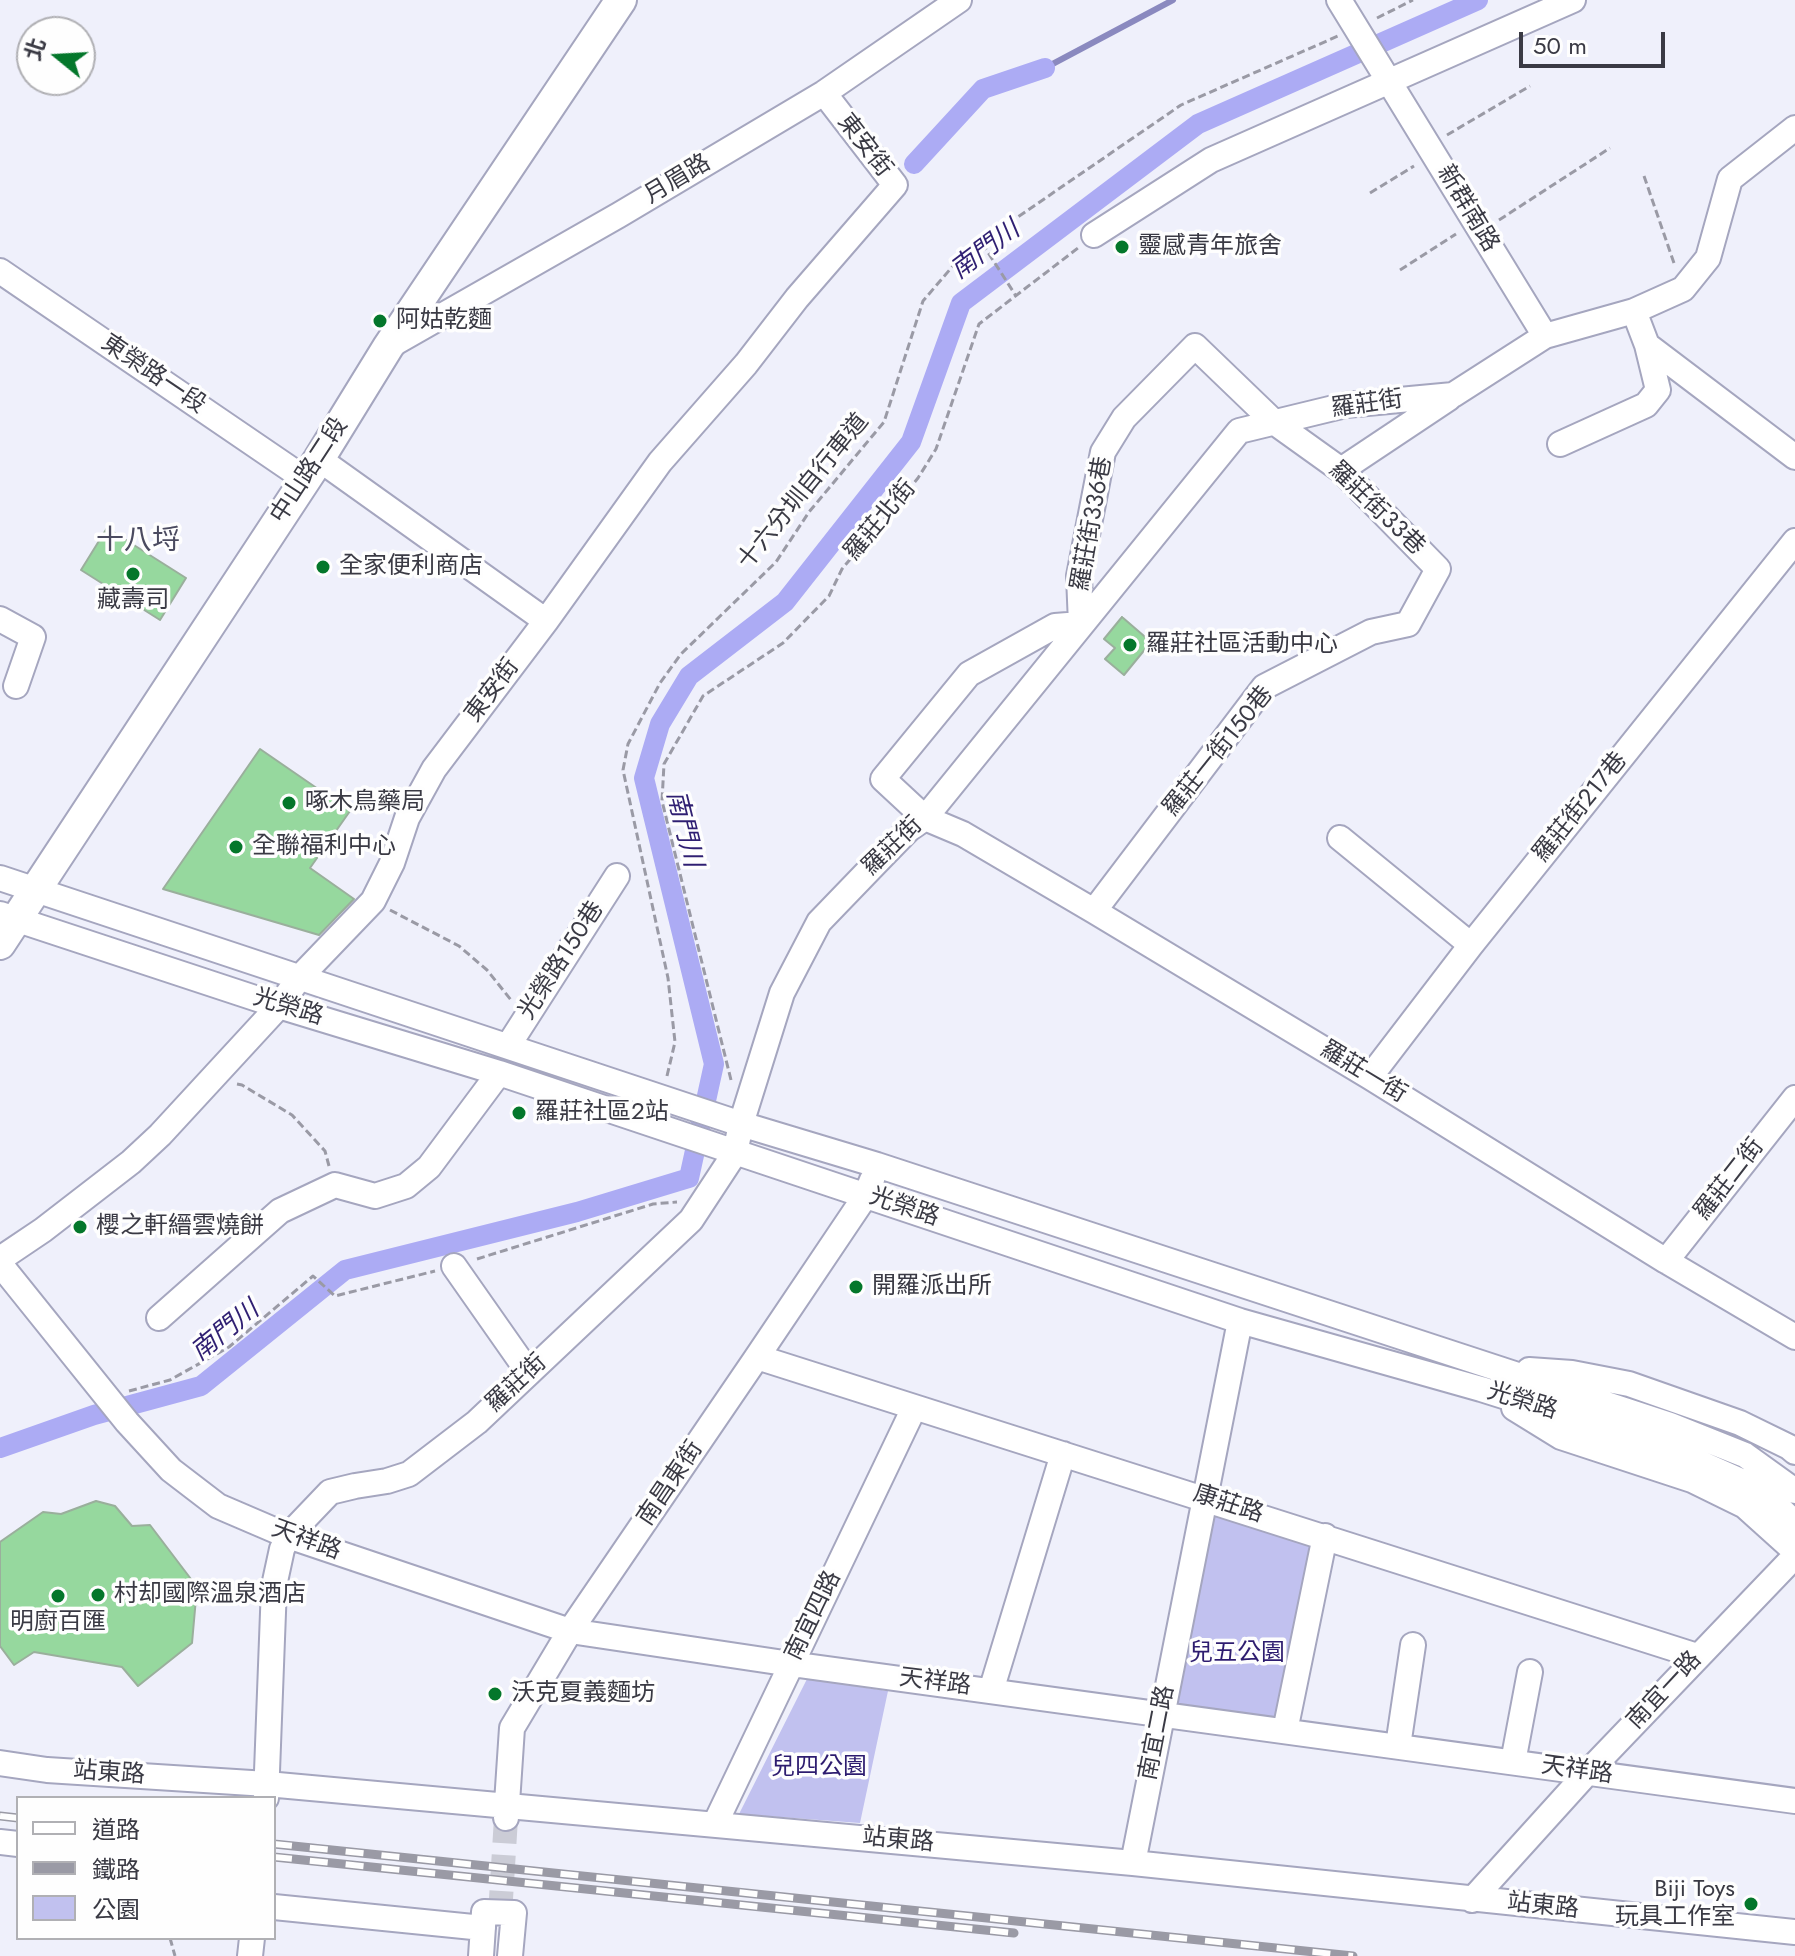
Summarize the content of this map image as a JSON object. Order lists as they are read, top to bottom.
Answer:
{
  "streets": {
    "main road": ["中山路二段"],
    "street": [
      "東安街",
      "月眉路",
      "新群南路",
      "東榮路一段",
      "羅莊街",
      "羅莊街33巷",
      "羅莊街336巷",
      "羅莊一街150巷",
      "羅莊街217巷",
      "光榮路150巷",
      "光榮路",
      "羅莊一街",
      "羅莊二街",
      "南昌東街",
      "康莊路",
      "天祥路",
      "南宜四路",
      "南宜一路",
      "南宜二路",
      "站東路"
    ],
    "path": ["十六分圳自行車道", "羅莊北街"]
  },
  "crossings": [
    ["東安街", "月眉路"],
    ["東安街", "東榮路一段"],
    ["東安街", "光榮路"],
    ["月眉路", "中山路二段"],
    ["新群南路", "羅莊街"],
    ["新群南路", "十六分圳自行車道"],
    ["東榮路一段", "中山路二段"],
    ["羅莊街", "羅莊街33巷"],
    ["羅莊街", "羅莊北街"],
    ["羅莊街", "羅莊街336巷"],
    ["羅莊街", "光榮路"],
    ["羅莊街", "羅莊一街"],
    ["羅莊街", "天祥路"],
    ["羅莊街", "站東路"],
    ["中山路二段", "光榮路"],
    ["十六分圳自行車道", "光榮路"],
    ["羅莊街33巷", "羅莊街336巷"],
    ["羅莊街33巷", "羅莊一街150巷"],
    ["羅莊北街", "光榮路"],
    ["羅莊街336巷", "羅莊一街"],
    ["羅莊一街150巷", "羅莊一街"],
    ["羅莊街217巷", "羅莊一街"],
    ["光榮路150巷", "光榮路"],
    ["光榮路", "南昌東街"],
    ["光榮路", "南宜二路"],
    ["羅莊一街", "羅莊二街"],
    ["南昌東街", "康莊路"],
    ["南昌東街", "天祥路"],
    ["南昌東街", "站東路"],
    ["康莊路", "南宜四路"],
    ["康莊路", "南宜一路"],
    ["康莊路", "南宜二路"],
    ["天祥路", "南宜四路"],
    ["天祥路", "南宜一路"],
    ["天祥路", "南宜二路"],
    ["南宜四路", "站東路"],
    ["南宜一路", "站東路"],
    ["南宜二路", "站東路"]
  ],
  "districts": ["十八埒"],
  "water": ["南門川"],
  "parks": ["兒五公園", "兒四公園"],
  "places": [
    "靈感青年旅舍",
    "阿姑乾麵",
    "全家便利商店",
    "藏壽司",
    "羅莊社區活動中心",
    "啄木鳥藥局",
    "全聯福利中心",
    "羅莊社區2站",
    "櫻之軒縉雲燒餅",
    "開羅派出所",
    "村却國際溫泉酒店",
    "明廚百匯",
    "沃克夏義麵坊",
    "Biji Toys 玩具工作室"
  ],
  "legend": ["道路", "鐵路", "公園"],
  "scale_bar": "50 m",
  "north": "left"
}
